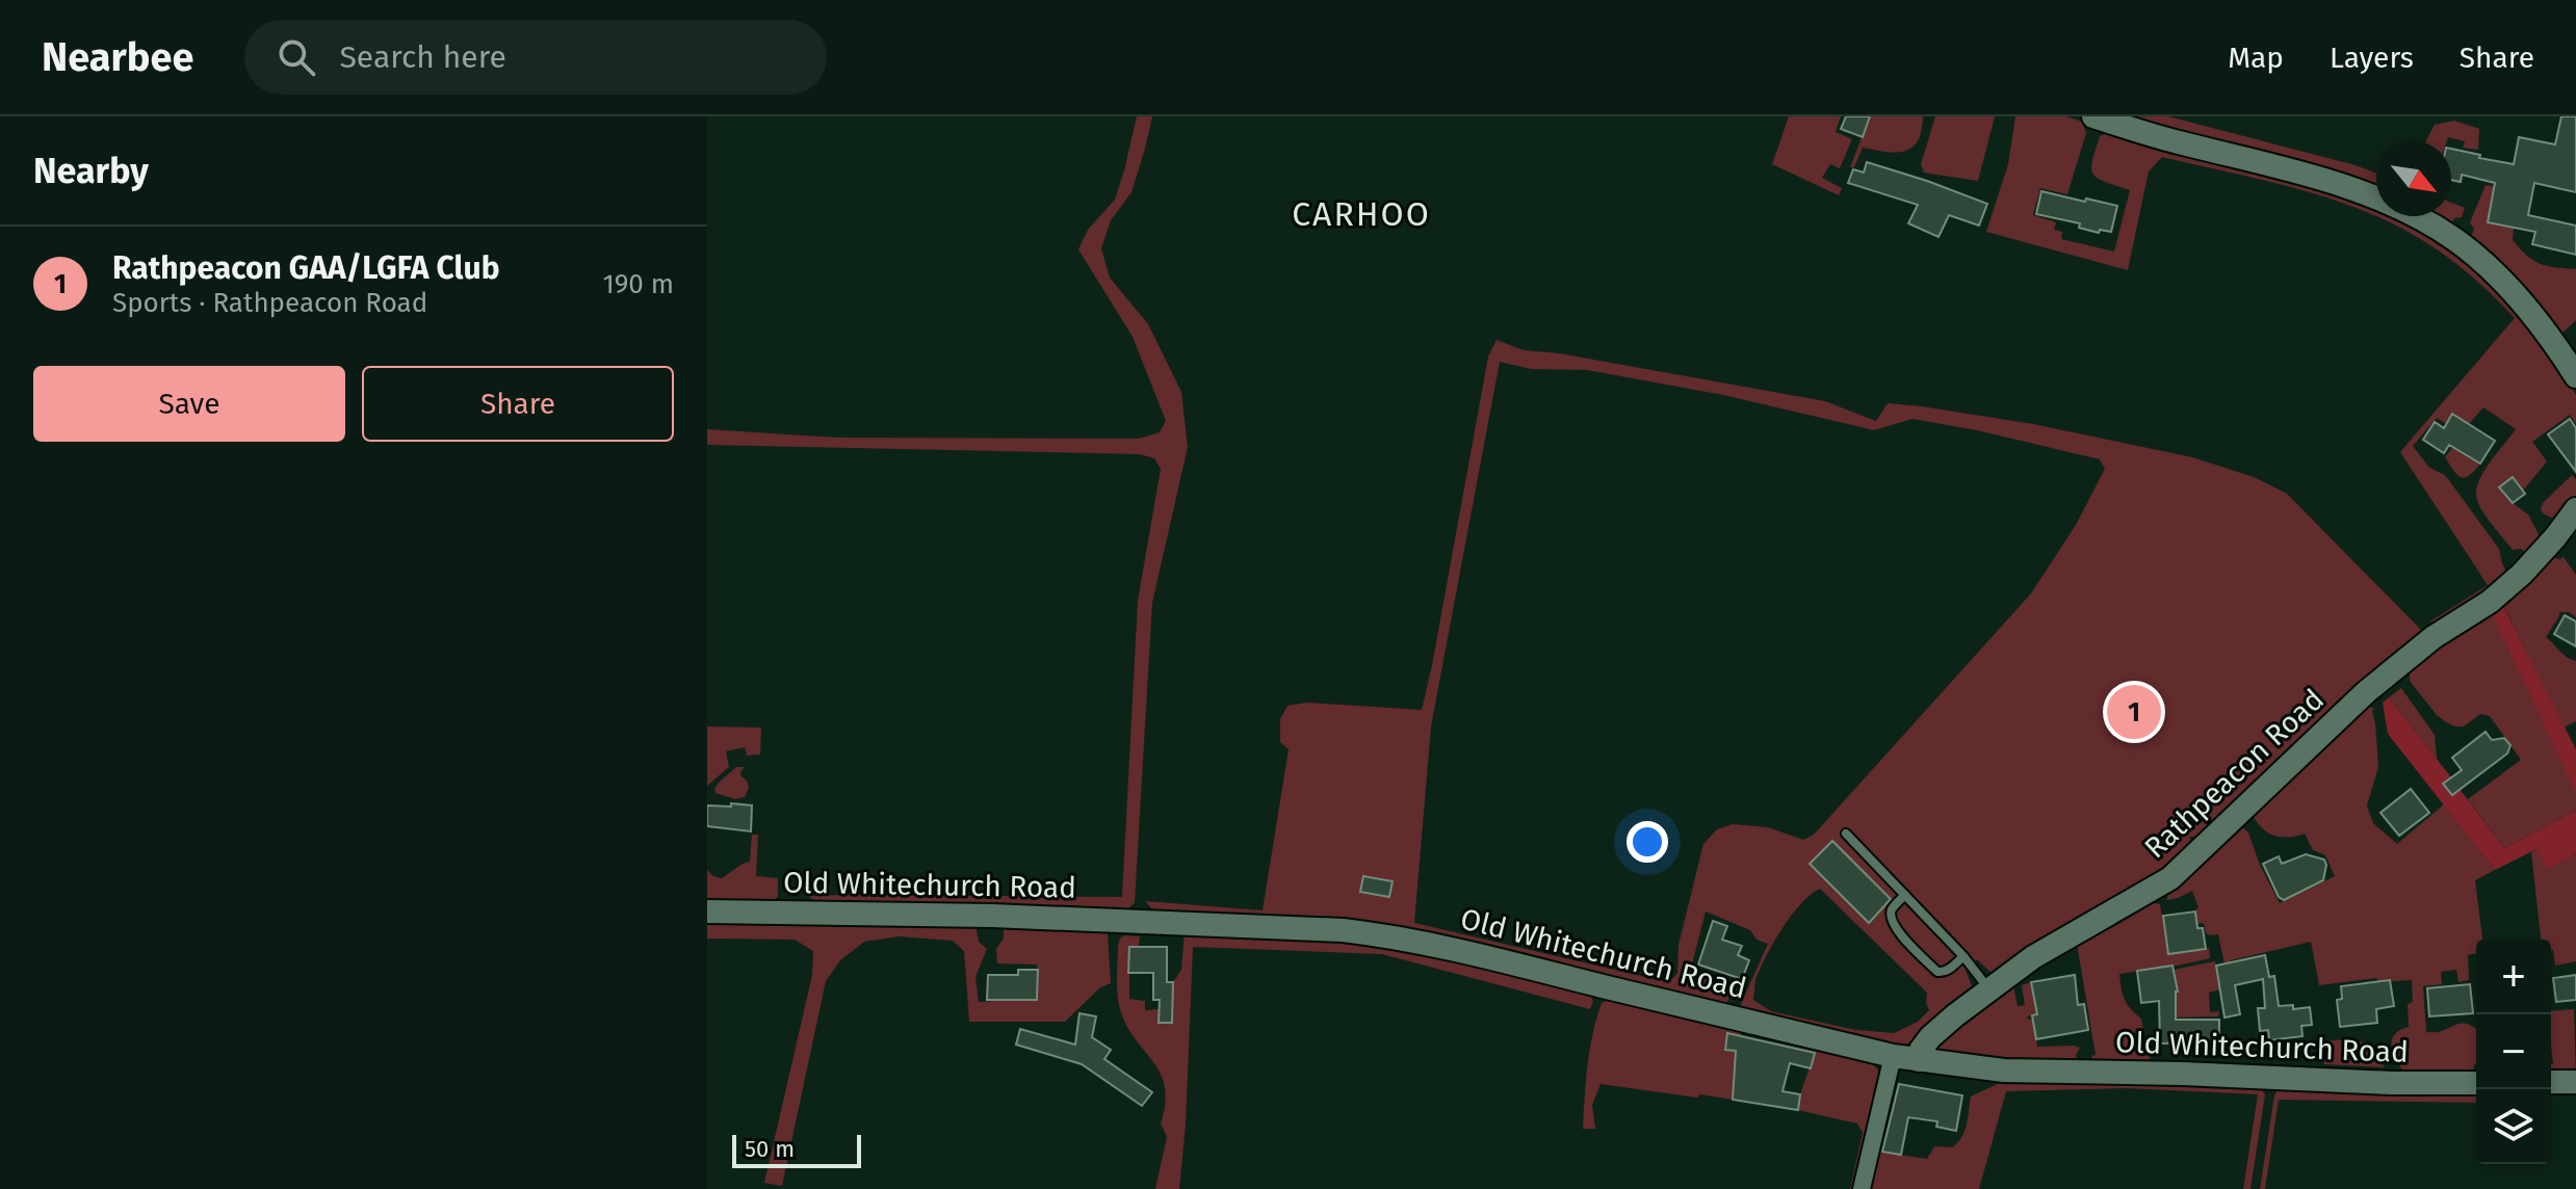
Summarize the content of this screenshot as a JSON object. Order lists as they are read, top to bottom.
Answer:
{
  "streets": {
    "street": ["Rathpeacon Road", "Old Whitechurch Road"]
  },
  "crossings": [
    ["Rathpeacon Road", "Old Whitechurch Road"]
  ],
  "districts": ["CARHOO"],
  "scale_bar": "50 m",
  "north": "bottom right",
  "page": {
    "header": "Nearbee",
    "search": "Search here",
    "nav": ["Map", "Layers", "Share"],
    "heading": "Nearby",
    "list": [
      {
        "mark": "1",
        "name": "Rathpeacon GAA/LGFA Club",
        "note": "Sports · Rathpeacon Road",
        "value": "190 m"
      }
    ],
    "buttons": ["Save", "Share"],
    "pins": "1",
    "map_buttons": ["+", "−"],
    "scale": "50 m"
  }
}
